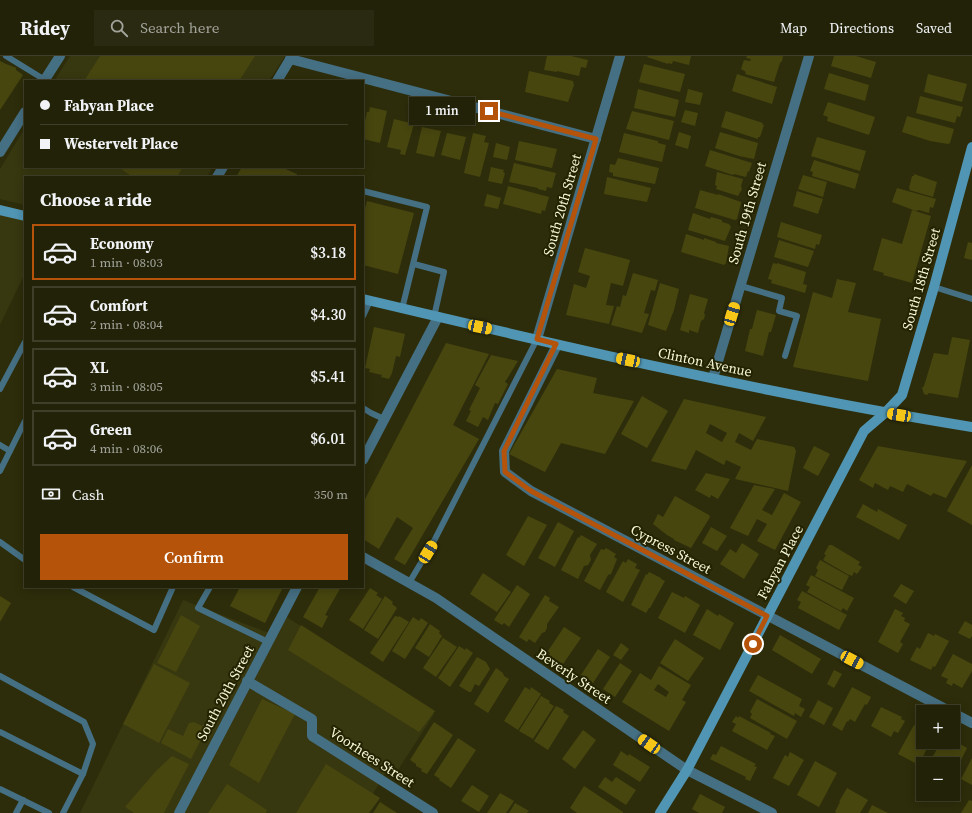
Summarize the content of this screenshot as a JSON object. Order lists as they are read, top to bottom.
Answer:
{
  "streets": {
    "street": [
      "South 20th Street",
      "South 19th Street",
      "South 18th Street",
      "Clinton Avenue",
      "Cypress Street",
      "Fabyan Place",
      "Beverly Street",
      "Voorhees Street"
    ]
  },
  "crossings": [
    ["South 20th Street", "Clinton Avenue"],
    ["South 20th Street", "Voorhees Street"],
    ["South 19th Street", "Clinton Avenue"],
    ["South 18th Street", "Clinton Avenue"],
    ["South 18th Street", "Fabyan Place"],
    ["Clinton Avenue", "Cypress Street"],
    ["Clinton Avenue", "Fabyan Place"],
    ["Cypress Street", "Fabyan Place"],
    ["Fabyan Place", "Beverly Street"]
  ],
  "page": {
    "header": "Ridey",
    "search": "Search here",
    "nav": ["Map", "Directions", "Saved"],
    "banner": ["Fabyan Place", "Westervelt Place"],
    "bubble": "1 min",
    "heading": "Choose a ride",
    "list": [
      {
        "name": "Economy",
        "note": "1 min · 08:03",
        "value": "$3.18"
      },
      {
        "name": "Comfort",
        "note": "2 min · 08:04",
        "value": "$4.30"
      },
      {
        "name": "XL",
        "note": "3 min · 08:05",
        "value": "$5.41"
      },
      {
        "name": "Green",
        "note": "4 min · 08:06",
        "value": "$6.01"
      }
    ],
    "pay": ["Cash", "350 m"],
    "buttons": "Confirm",
    "map_buttons": ["+", "−"]
  }
}
